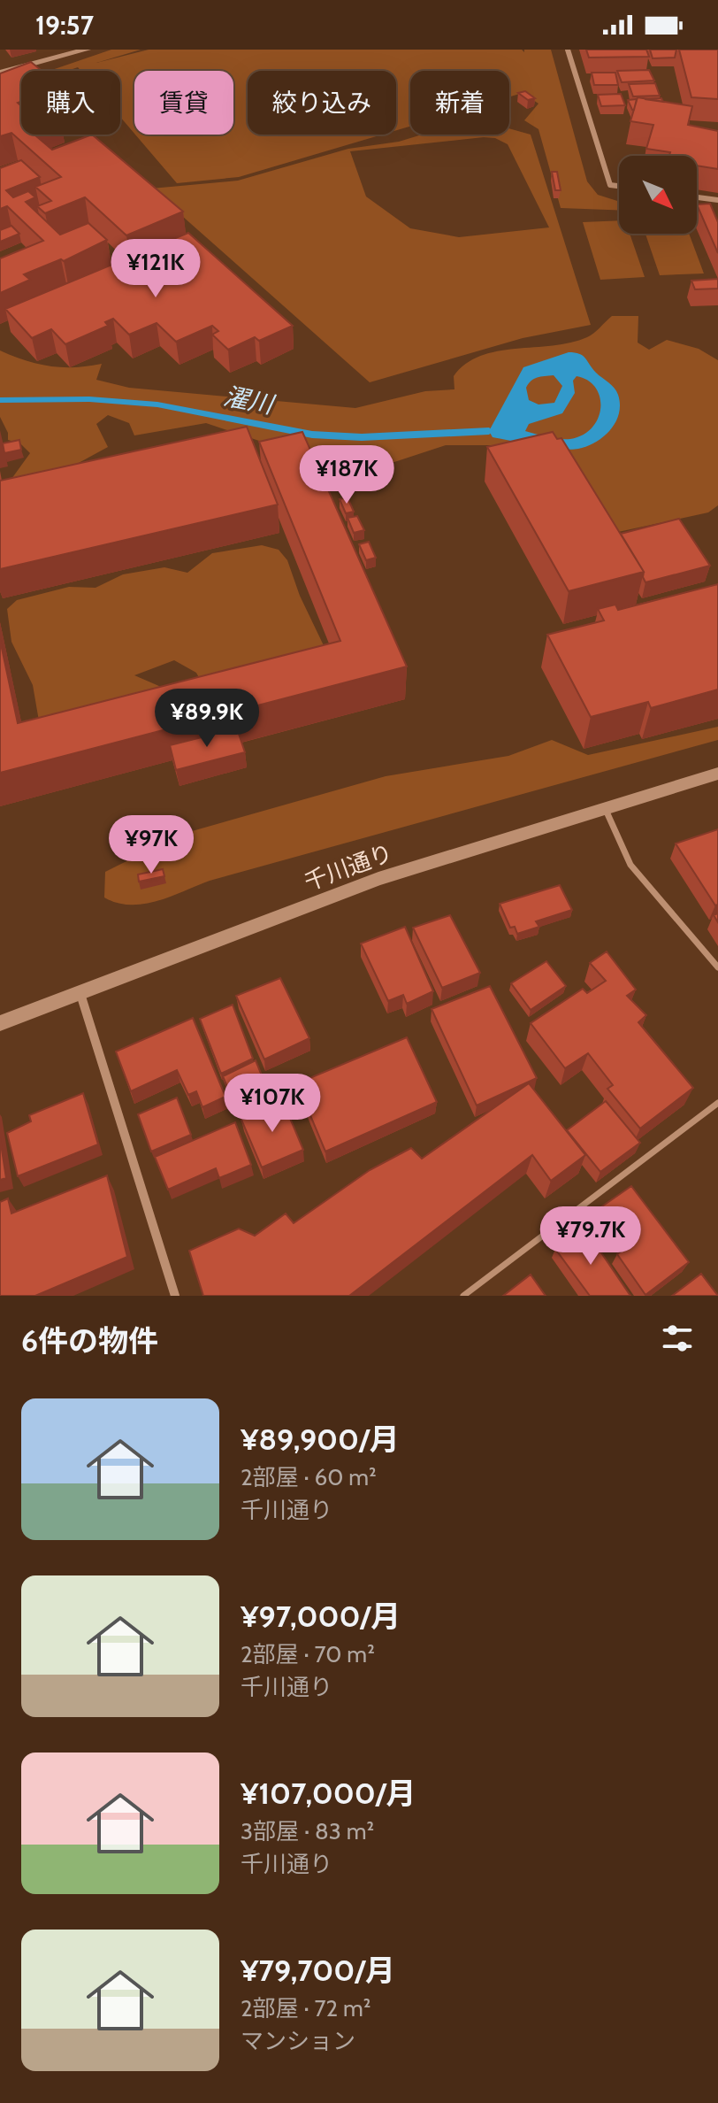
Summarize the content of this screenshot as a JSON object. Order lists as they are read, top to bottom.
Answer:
{
  "streets": {
    "main road": ["千川通り"]
  },
  "water": ["濯川"],
  "north": "bottom right",
  "page": {
    "status": "19:57",
    "chip": [
      "購入",
      "賃貸",
      "絞り込み",
      "新着"
    ],
    "price": [
      "¥121K",
      "¥187K",
      "¥89.9K",
      "¥97K",
      "¥107K",
      "¥79.7K"
    ],
    "heading": "6件の物件",
    "list": [
      {
        "name": "¥89,900/月",
        "note": "2部屋 · 60 m² · 千川通り"
      },
      {
        "name": "¥97,000/月",
        "note": "2部屋 · 70 m² · 千川通り"
      },
      {
        "name": "¥107,000/月",
        "note": "3部屋 · 83 m² · 千川通り"
      },
      {
        "name": "¥79,700/月",
        "note": "2部屋 · 72 m² · マンション"
      }
    ]
  }
}
